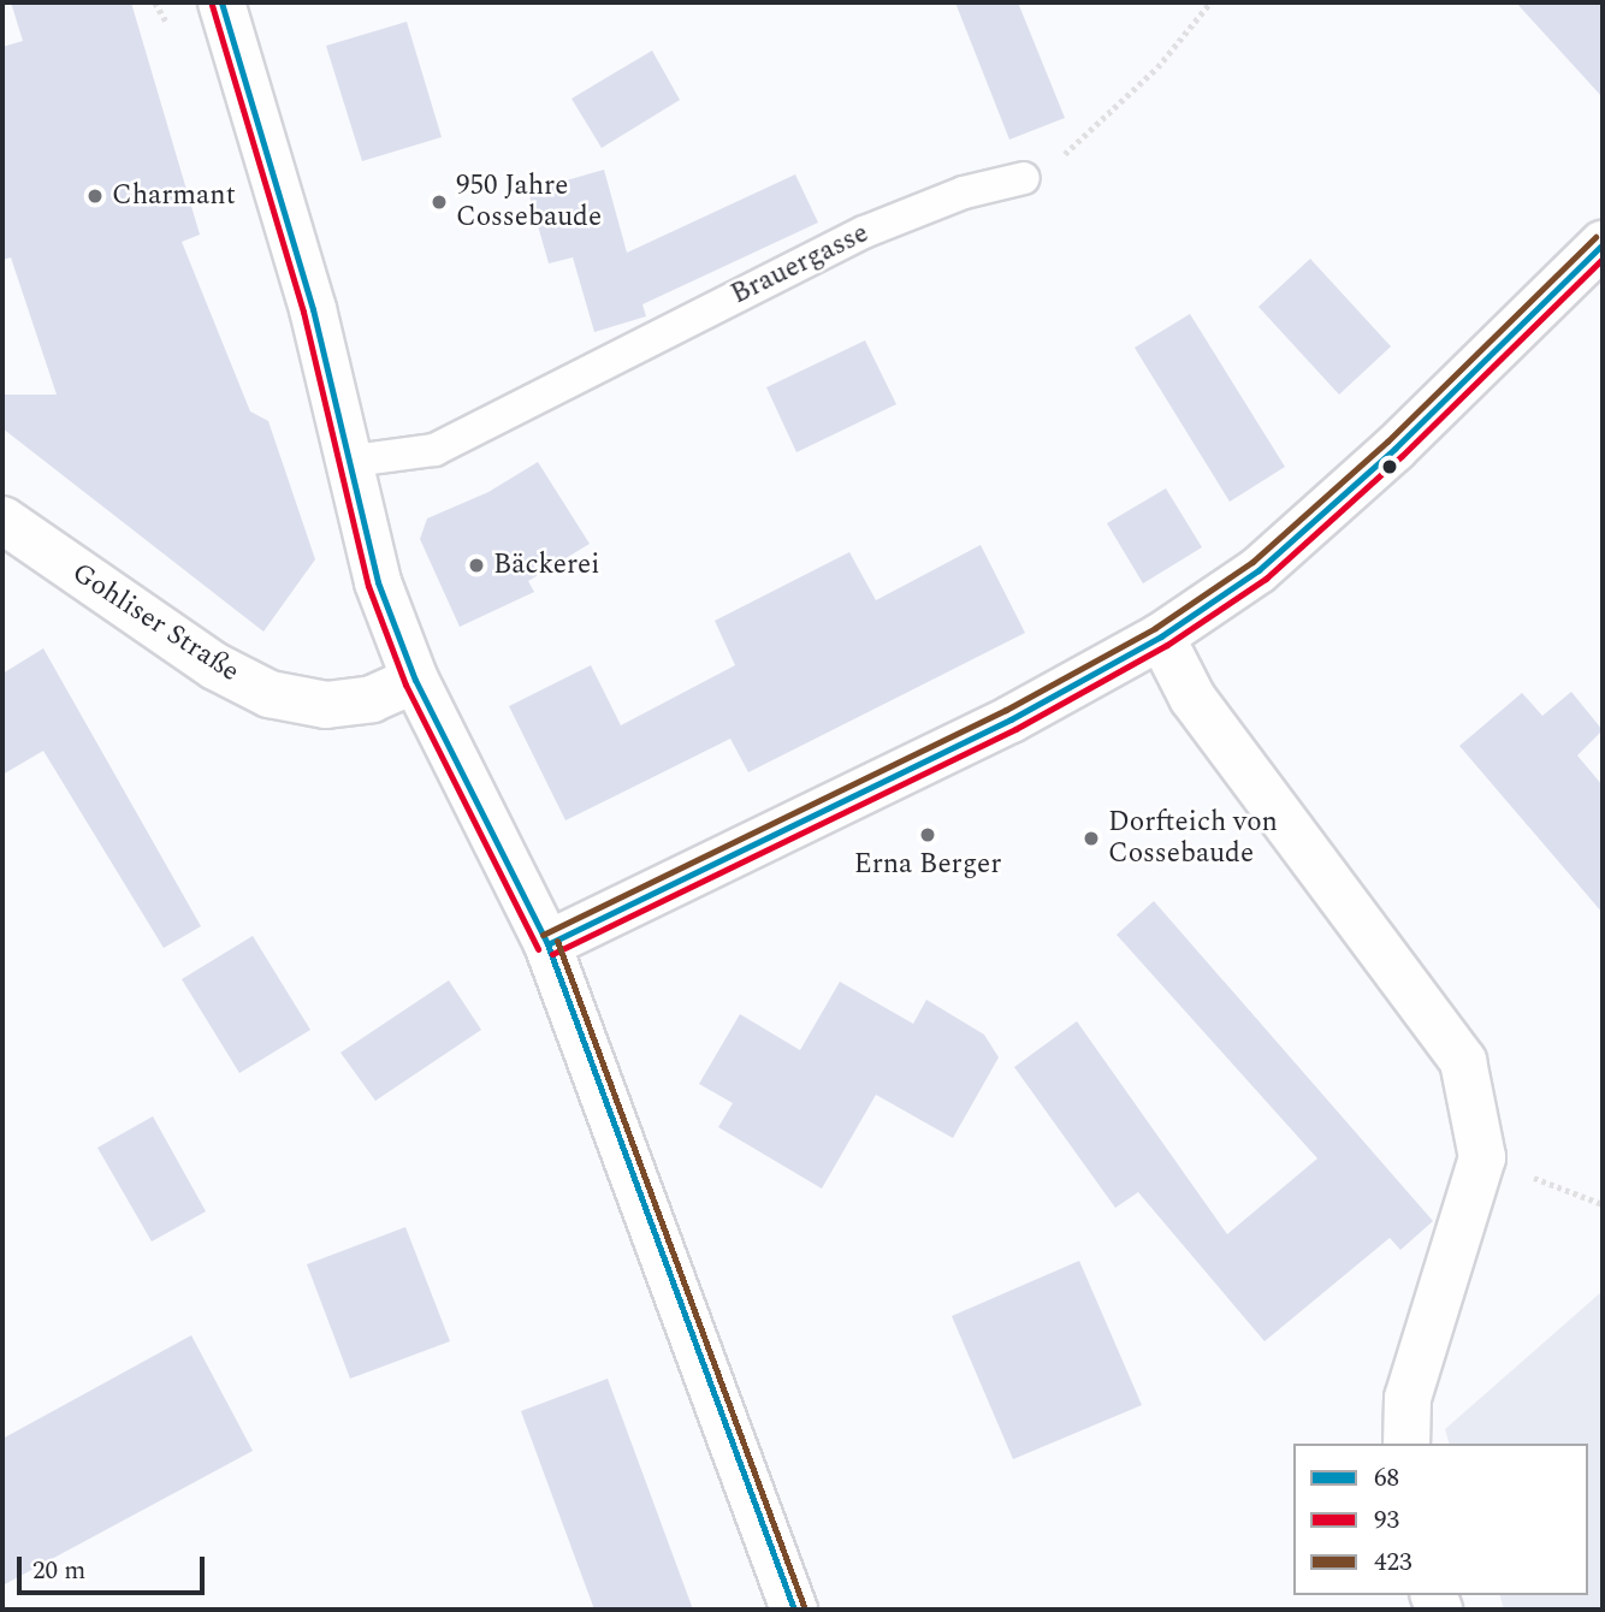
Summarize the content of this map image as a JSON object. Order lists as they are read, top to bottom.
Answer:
{
  "streets": {
    "street": ["Gohliser Straße"],
    "lane": ["Brauergasse"]
  },
  "places": [
    "Charmant",
    "950 Jahre Cossebaude",
    "Bäckerei",
    "Erna Berger",
    "Dorfteich von Cossebaude"
  ],
  "lines": ["transit line 68", "transit line 93", "transit line 423"],
  "legend": ["68", "93", "423"],
  "scale_bar": "20 m"
}
